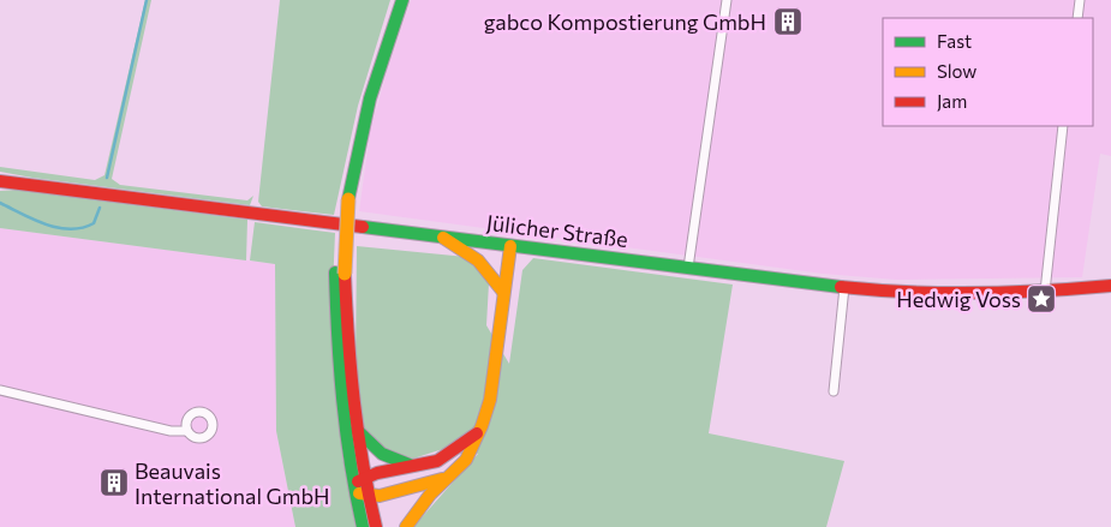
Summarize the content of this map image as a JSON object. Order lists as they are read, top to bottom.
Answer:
{
  "streets": {
    "main road": ["Jülicher Straße"]
  },
  "places": {
    "building": ["gabco Kompostierung GmbH", "Beauvais International GmbH"],
    "place": ["Hedwig Voss"]
  },
  "legend": ["Fast", "Slow", "Jam"]
}
